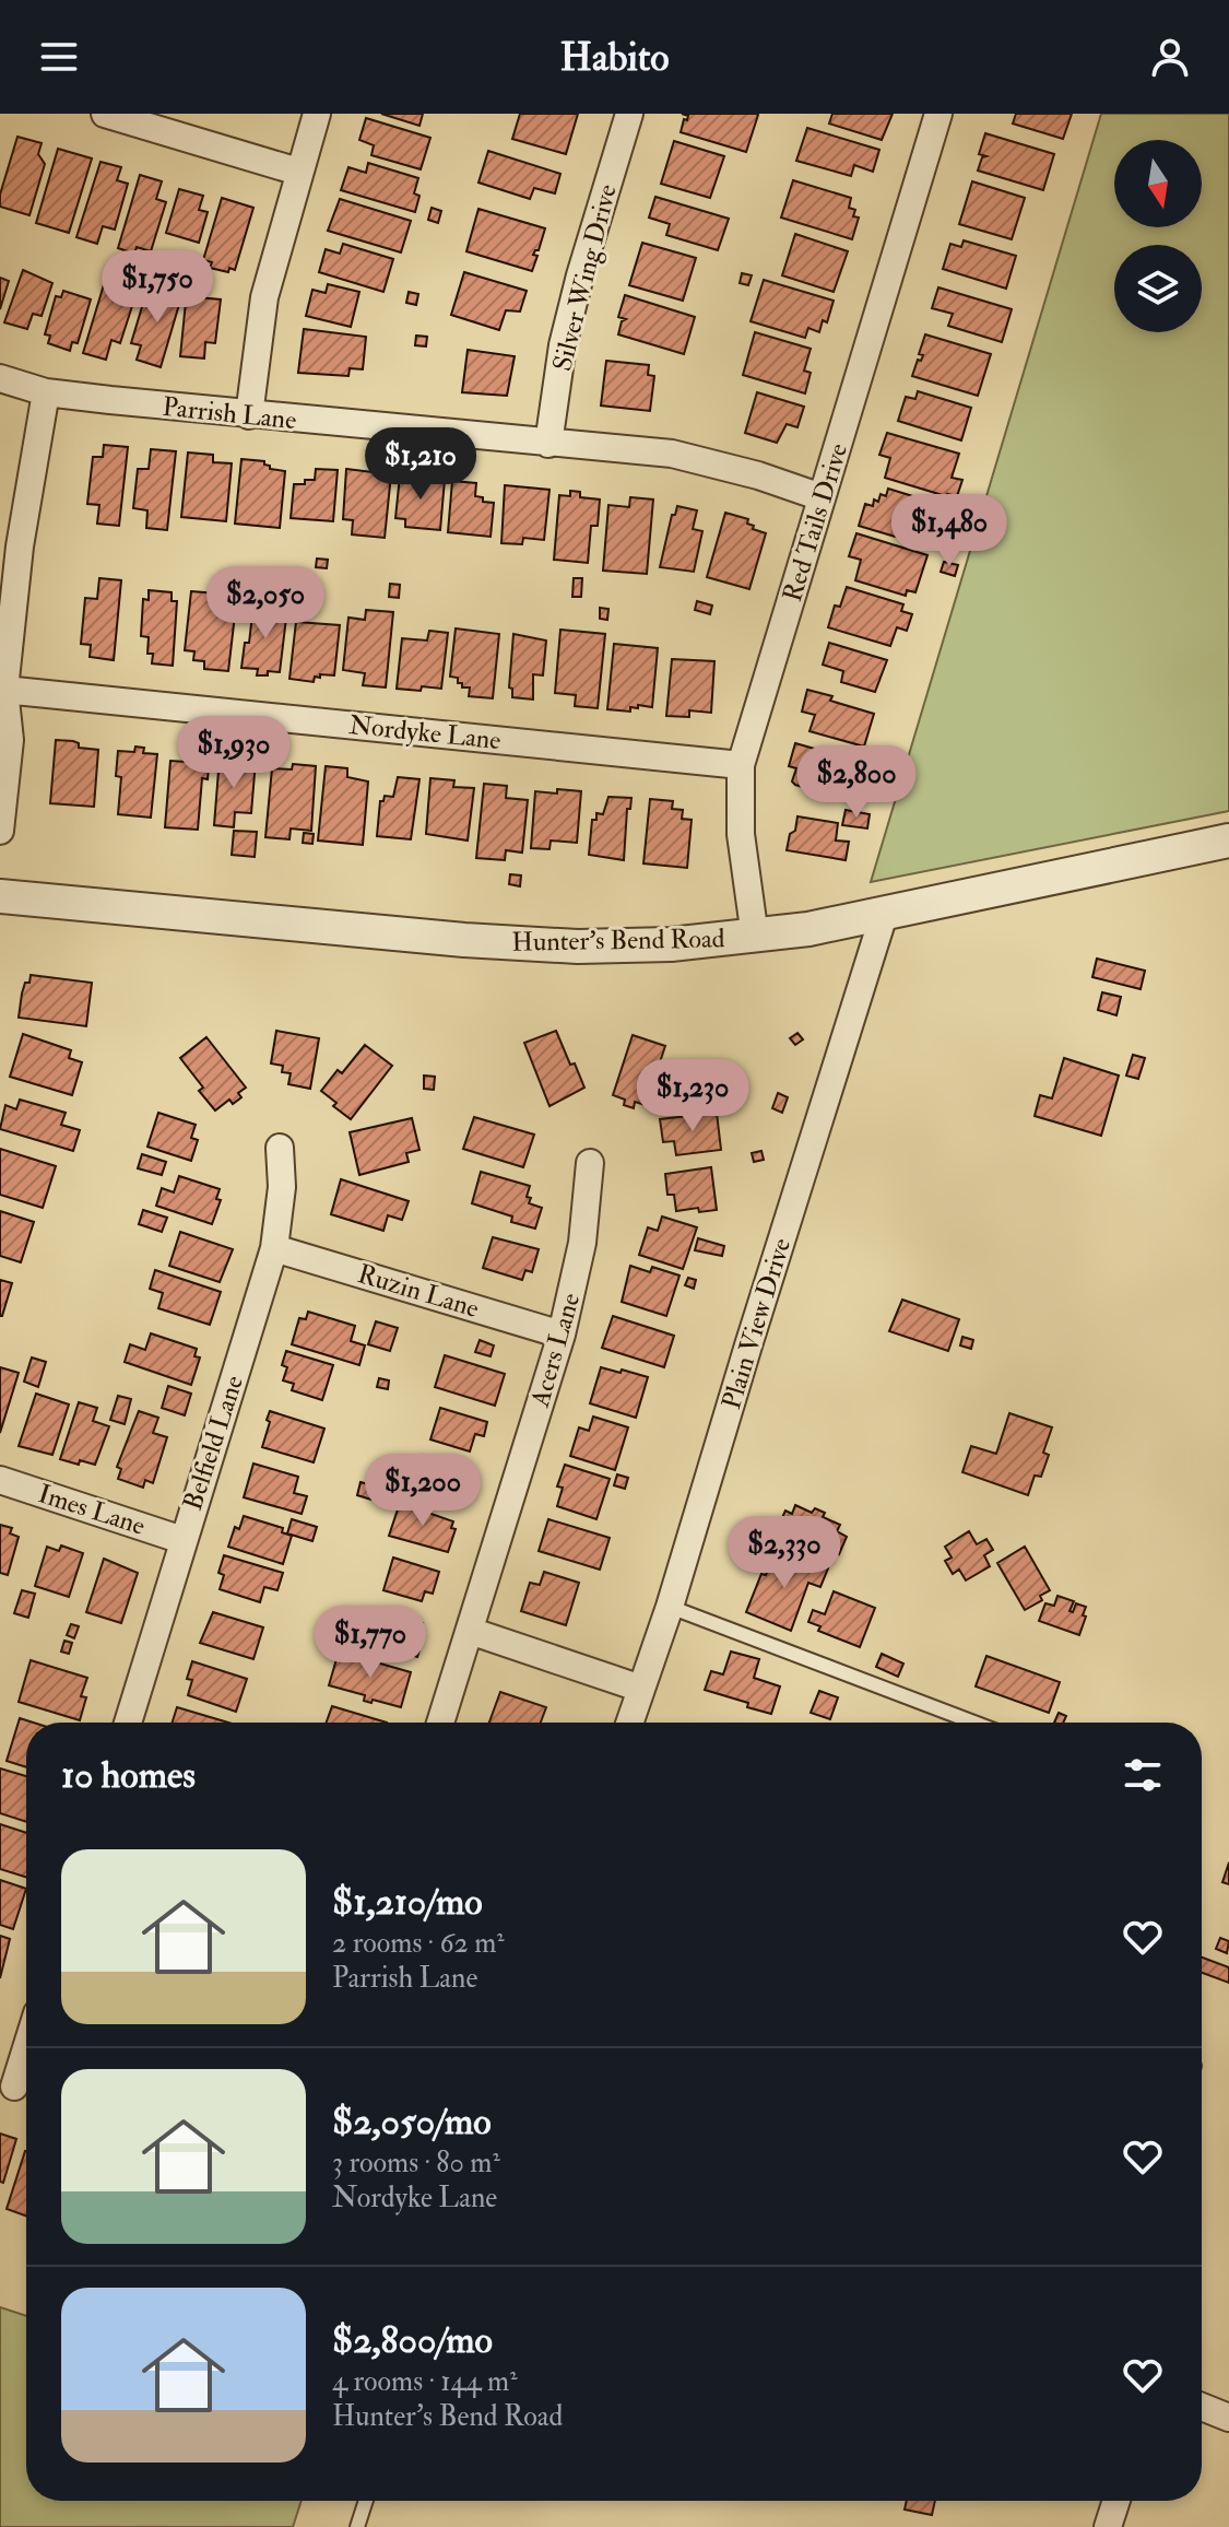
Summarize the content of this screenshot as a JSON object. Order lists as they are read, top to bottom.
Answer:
{
  "streets": {
    "street": [
      "Silver Wing Drive",
      "Parrish Lane",
      "Red Tails Drive",
      "Nordyke Lane",
      "Hunter's Bend Road",
      "Ruzin Lane",
      "Plain View Drive",
      "Acers Lane",
      "Belfield Lane",
      "Imes Lane"
    ]
  },
  "crossings": [
    ["Silver Wing Drive", "Parrish Lane"],
    ["Parrish Lane", "Red Tails Drive"],
    ["Red Tails Drive", "Nordyke Lane"],
    ["Red Tails Drive", "Hunter's Bend Road"],
    ["Hunter's Bend Road", "Plain View Drive"],
    ["Ruzin Lane", "Acers Lane"],
    ["Ruzin Lane", "Belfield Lane"],
    ["Belfield Lane", "Imes Lane"]
  ],
  "north": "bottom",
  "page": {
    "header": "Habito",
    "price": [
      "$1,750",
      "$1,210",
      "$1,480",
      "$2,050",
      "$1,930",
      "$2,800",
      "$1,230",
      "$1,200",
      "$2,330",
      "$1,770"
    ],
    "heading": "10 homes",
    "list": [
      {
        "name": "$1,210/mo",
        "note": "2 rooms · 62 m² · Parrish Lane"
      },
      {
        "name": "$2,050/mo",
        "note": "3 rooms · 80 m² · Nordyke Lane"
      },
      {
        "name": "$2,800/mo",
        "note": "4 rooms · 144 m² · Hunter's Bend Road"
      }
    ]
  }
}
